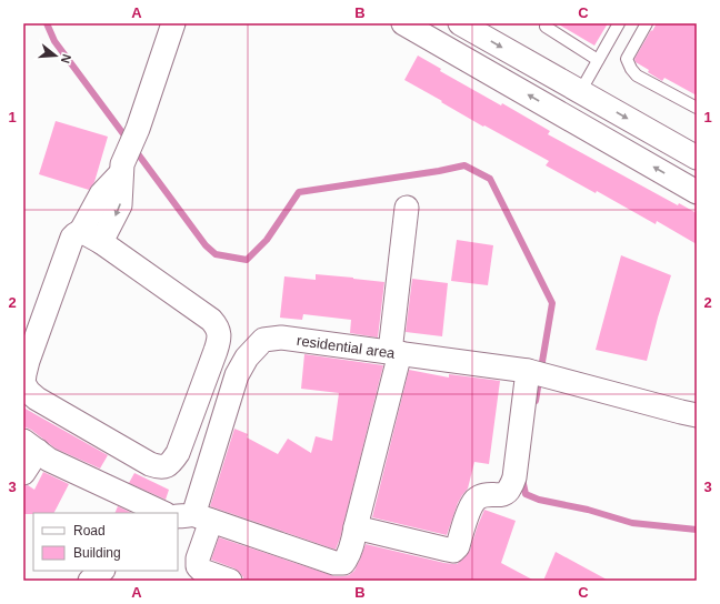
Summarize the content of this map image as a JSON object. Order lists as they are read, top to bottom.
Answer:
{
  "streets": {
    "street": ["residential area"]
  },
  "legend": ["Road", "Building"],
  "north": "right",
  "grid": {
    "columns": ["A", "B", "C"],
    "rows": ["1", "2", "3"]
  }
}
